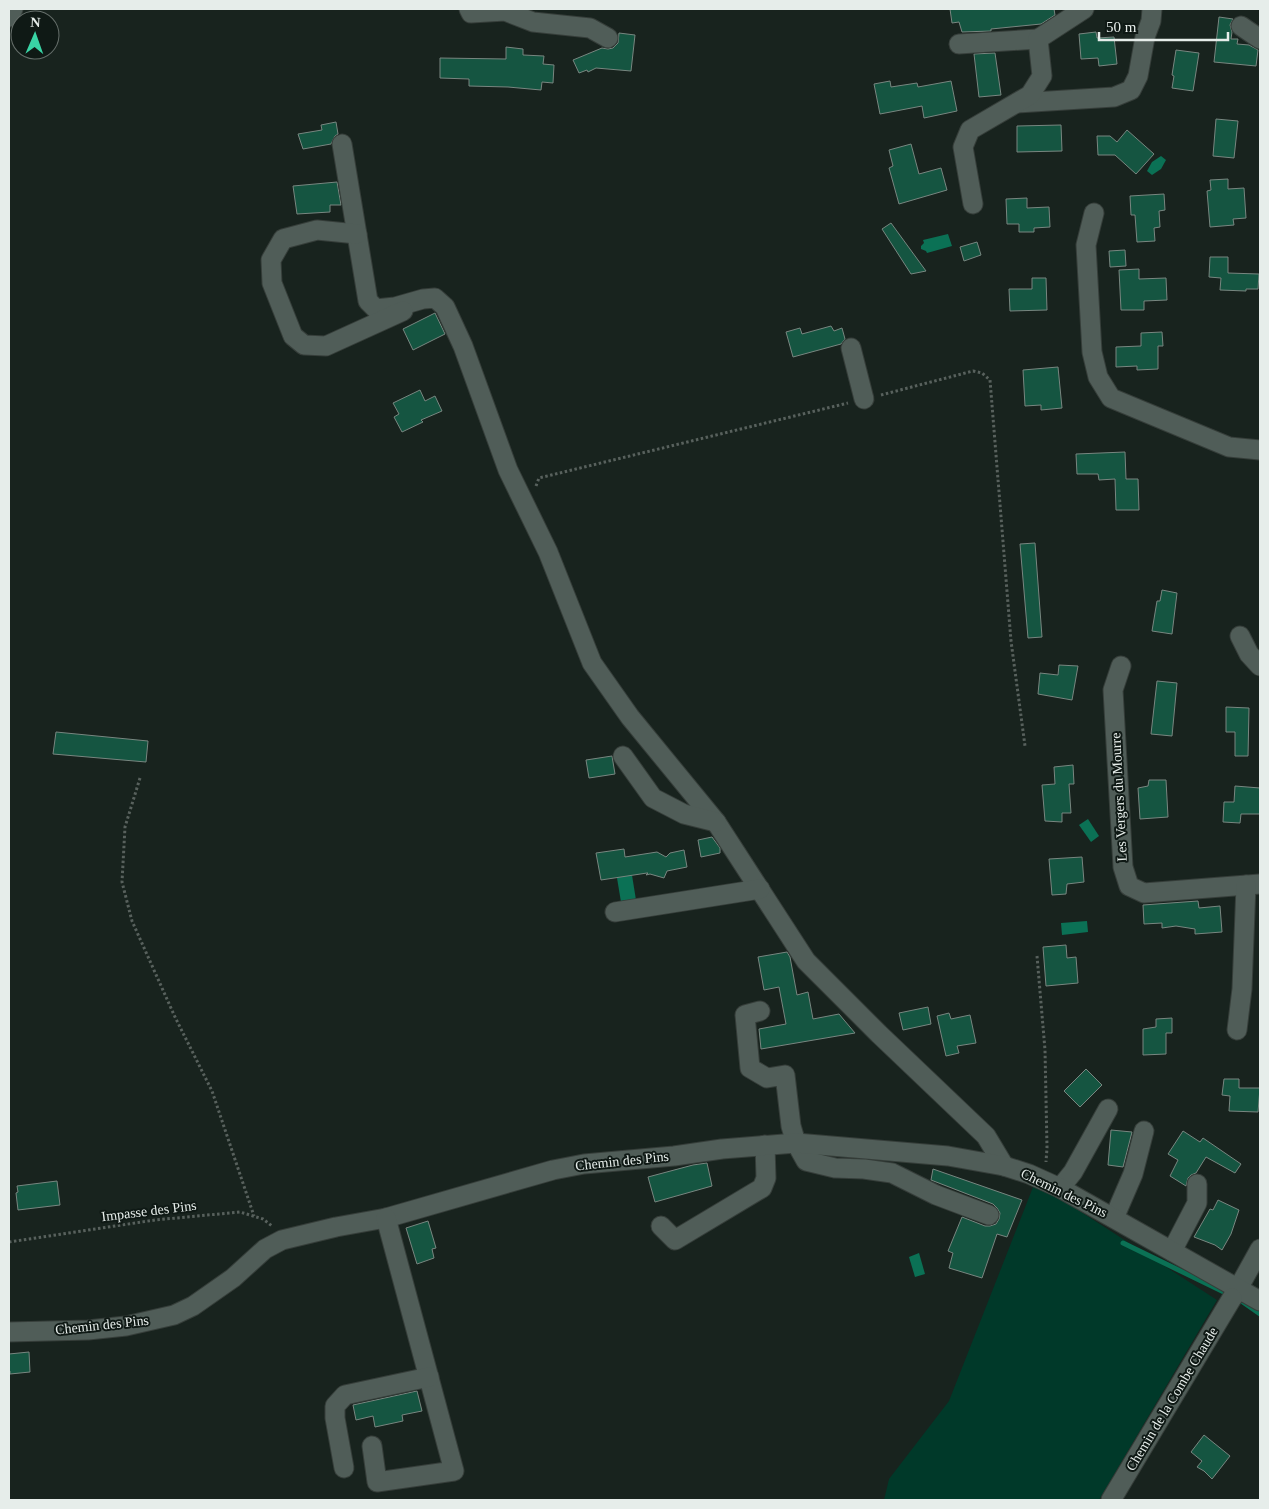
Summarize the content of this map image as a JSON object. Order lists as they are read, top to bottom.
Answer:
{
  "streets": {
    "street": ["Les Vergers du Mourre", "Chemin des Pins", "Chemin de la Combe Chaude"],
    "path": ["Impasse des Pins"]
  },
  "crossings": [
    ["Chemin des Pins", "Impasse des Pins"],
    ["Chemin des Pins", "Chemin de la Combe Chaude"]
  ],
  "scale_bar": "50 m",
  "north": "top"
}
